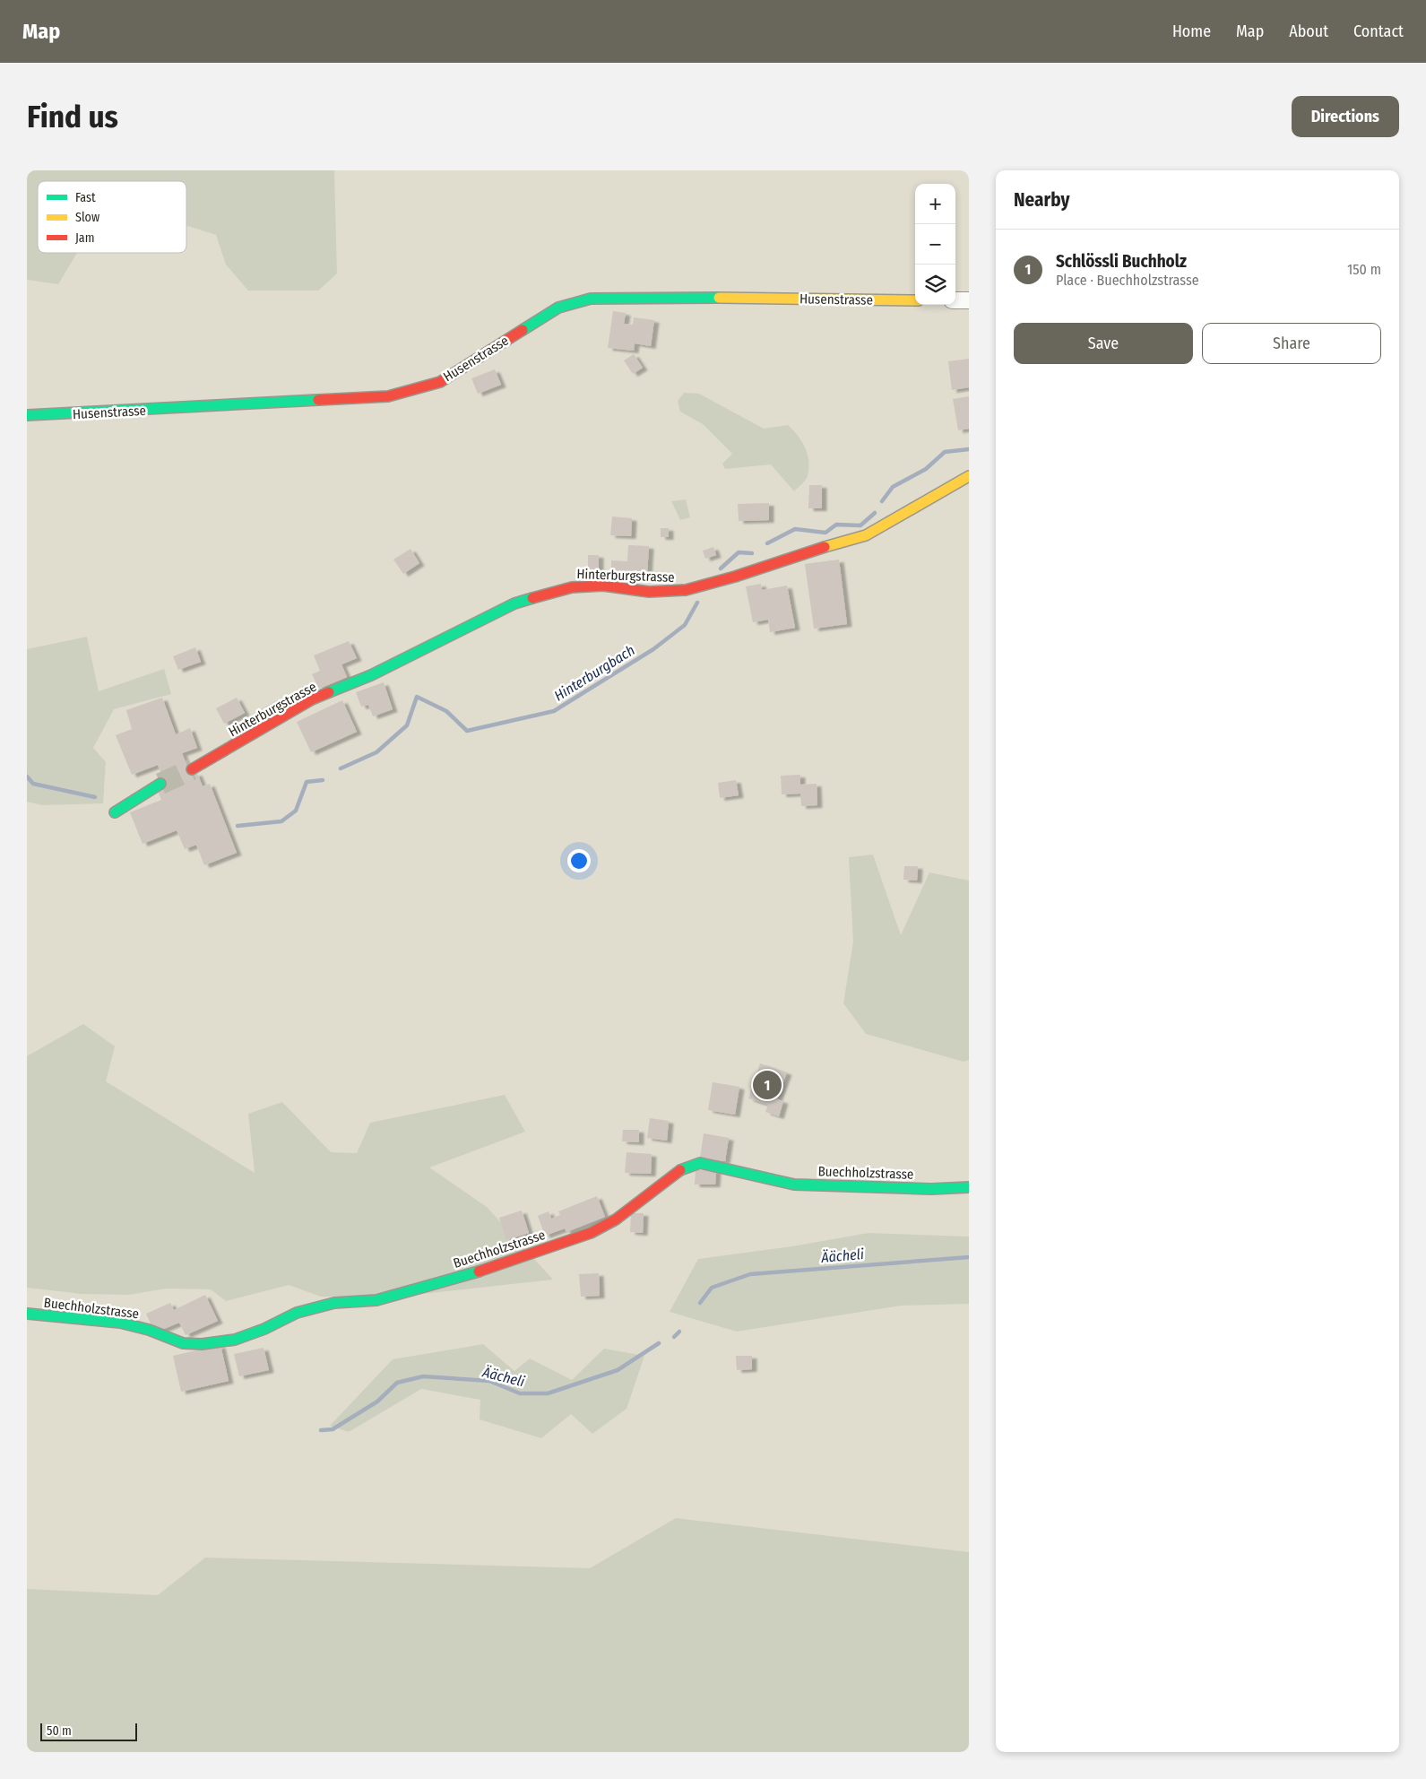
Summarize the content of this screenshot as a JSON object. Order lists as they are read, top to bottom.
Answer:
{
  "streets": {
    "street": ["Husenstrasse", "Hinterburgstrasse", "Buechholzstrasse"]
  },
  "water": ["Hinterburgbach", "Äächeli"],
  "legend": ["Fast", "Slow", "Jam"],
  "scale_bar": "50 m",
  "page": {
    "header": "Map",
    "nav": [
      "Home",
      "Map",
      "About",
      "Contact"
    ],
    "buttons": [
      "Directions",
      ["Save", "Share"]
    ],
    "title": "Find us",
    "heading": "Nearby",
    "map_buttons": ["+", "−"],
    "list": [
      {
        "mark": "1",
        "name": "Schlössli Buchholz",
        "note": "Place · Buechholzstrasse",
        "value": "150 m"
      }
    ],
    "pins": "1",
    "scale": "50 m"
  }
}
